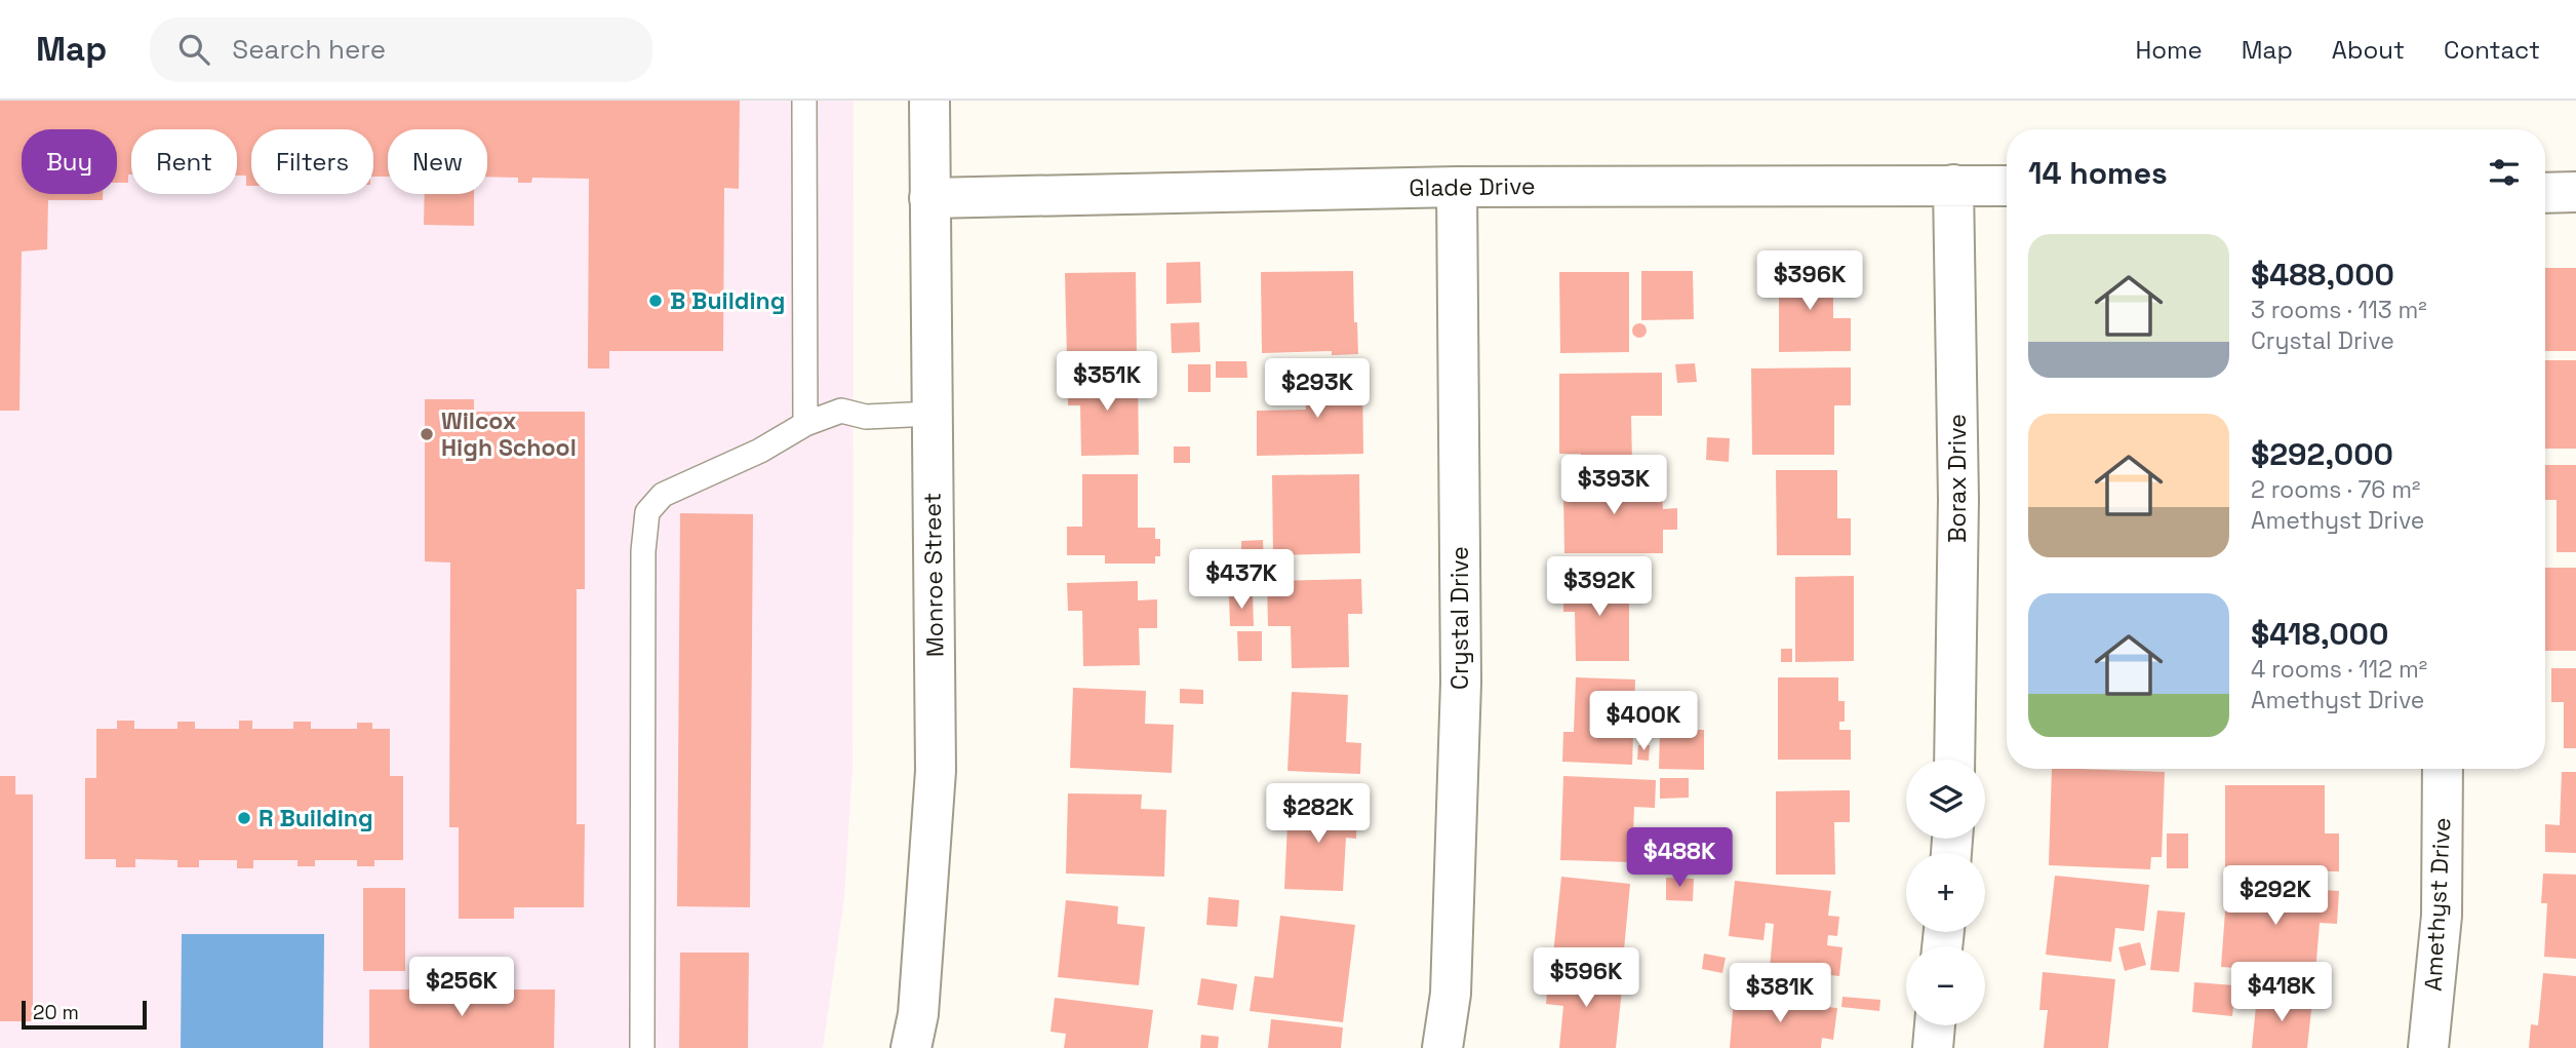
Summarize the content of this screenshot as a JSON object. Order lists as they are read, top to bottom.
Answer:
{
  "streets": {
    "street": [
      "Glade Drive",
      "Borax Drive",
      "Monroe Street",
      "Crystal Drive",
      "Amethyst Drive"
    ]
  },
  "crossings": [
    ["Glade Drive", "Borax Drive"],
    ["Glade Drive", "Monroe Street"],
    ["Glade Drive", "Crystal Drive"]
  ],
  "places": ["B Building", "Wilcox High School", "R Building"],
  "scale_bar": "20 m",
  "page": {
    "header": "Map",
    "search": "Search here",
    "nav": [
      "Home",
      "Map",
      "About",
      "Contact"
    ],
    "chip": [
      "Buy",
      "Rent",
      "Filters",
      "New"
    ],
    "heading": "14 homes",
    "list": [
      {
        "name": "$488,000",
        "note": "3 rooms · 113 m² · Crystal Drive"
      },
      {
        "name": "$292,000",
        "note": "2 rooms · 76 m² · Amethyst Drive"
      },
      {
        "name": "$418,000",
        "note": "4 rooms · 112 m² · Amethyst Drive"
      }
    ],
    "price": [
      "$396K",
      "$351K",
      "$293K",
      "$393K",
      "$437K",
      "$392K",
      "$400K",
      "$282K",
      "$488K",
      "$292K",
      "$596K",
      "$256K",
      "$418K",
      "$381K"
    ],
    "map_buttons": ["+", "−"],
    "scale": "20 m"
  }
}
